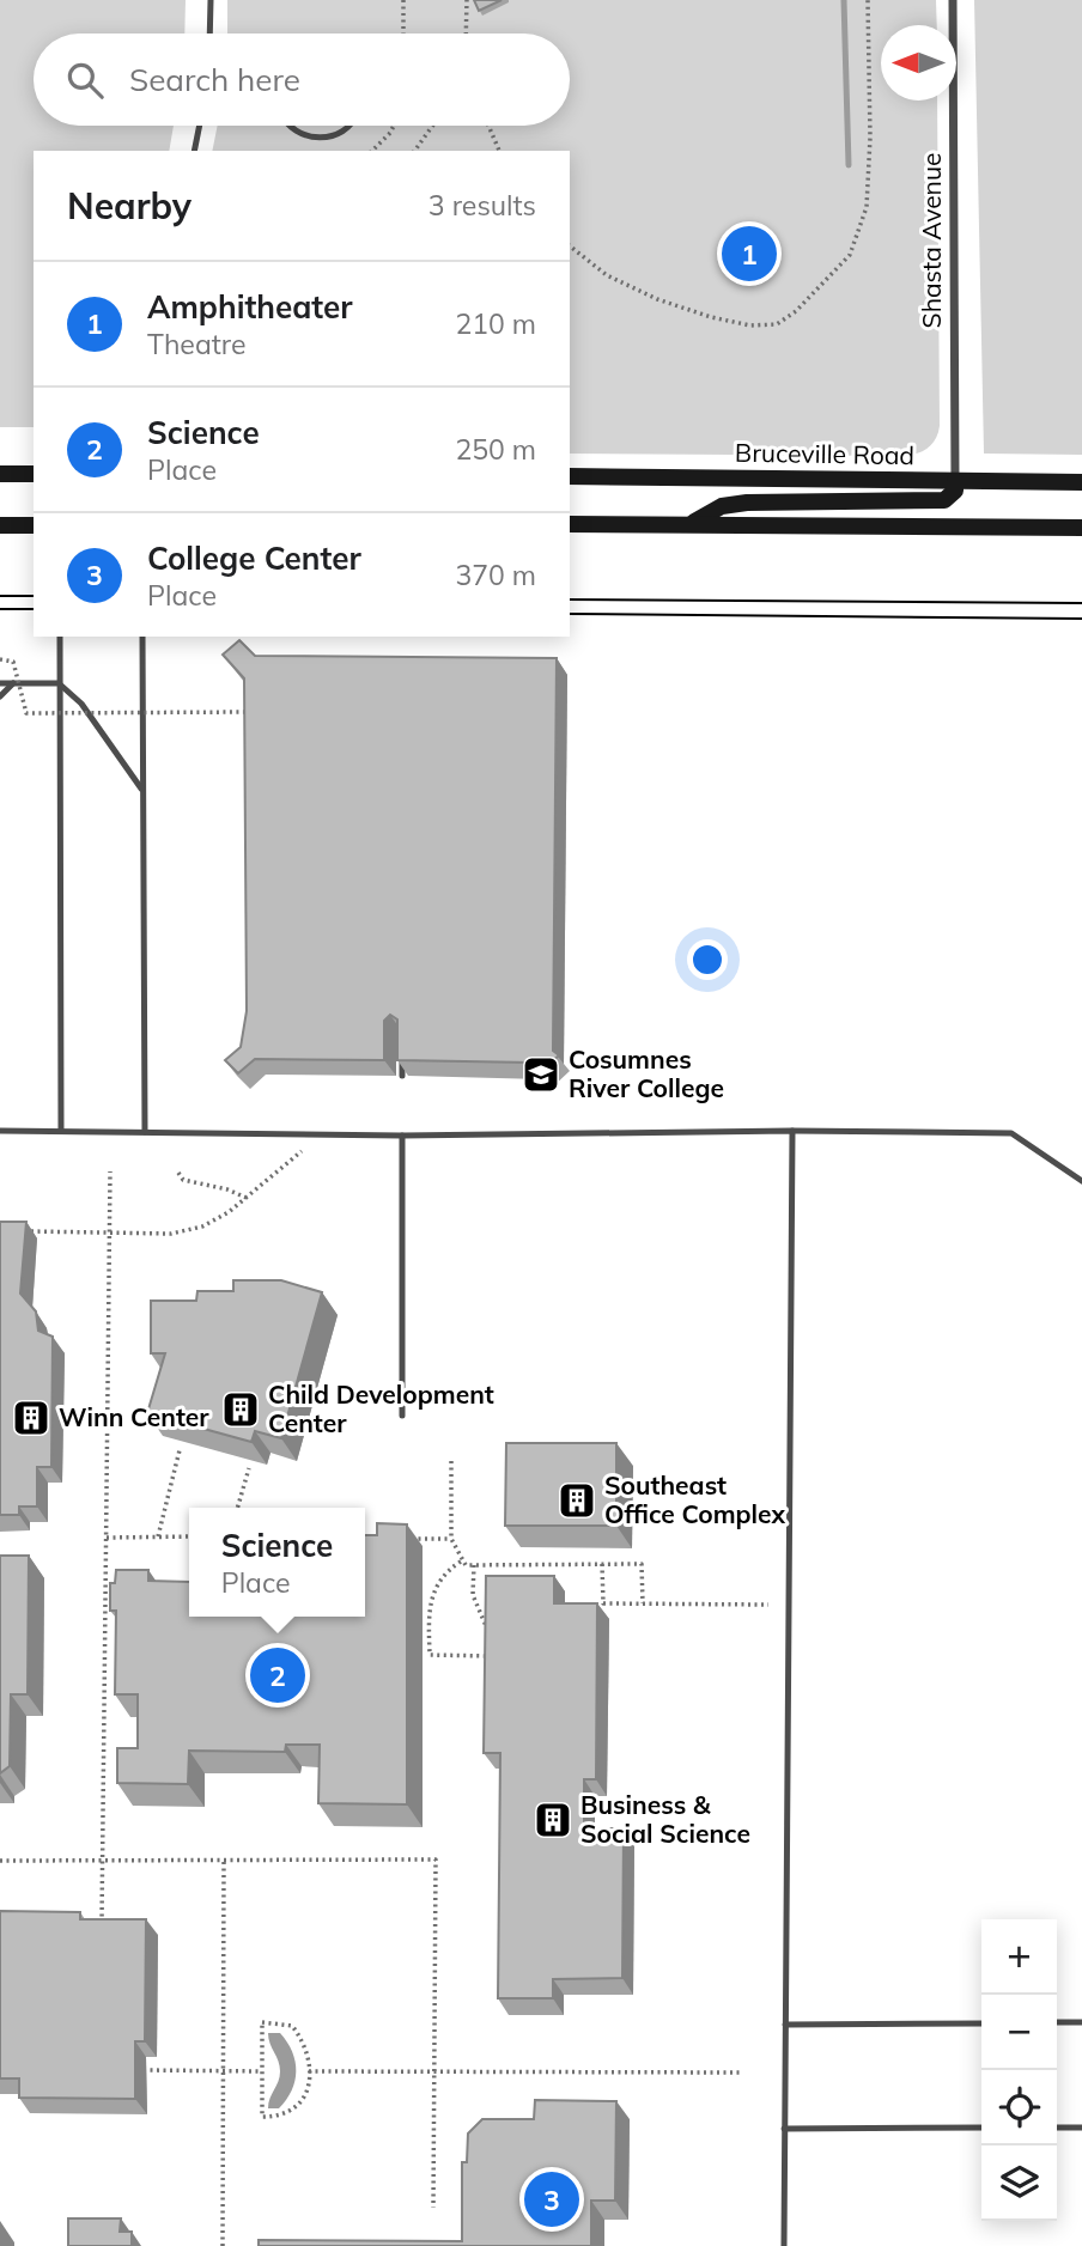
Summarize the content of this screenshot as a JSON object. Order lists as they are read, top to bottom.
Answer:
{
  "streets": {
    "main road": ["Bruceville Road"],
    "street": ["Shasta Avenue"]
  },
  "crossings": [
    ["Shasta Avenue", "Bruceville Road"]
  ],
  "places": {
    "school or university": ["Cosumnes River College"],
    "building": [
      "Child Development Center",
      "Winn Center",
      "Southeast Office Complex",
      "Business & Social Science"
    ]
  },
  "north": "left",
  "page": {
    "search": "Search here",
    "heading": ["Nearby", "3 results"],
    "pins": ["1", "2", "3"],
    "list": [
      {
        "mark": "1",
        "name": "Amphitheater",
        "note": "Theatre",
        "value": "210 m"
      },
      {
        "mark": "2",
        "name": "Science",
        "note": "Place",
        "value": "250 m"
      },
      {
        "mark": "3",
        "name": "College Center",
        "note": "Place",
        "value": "370 m"
      }
    ],
    "popup": ["Science", "Place"],
    "map_buttons": ["+", "−"]
  }
}
